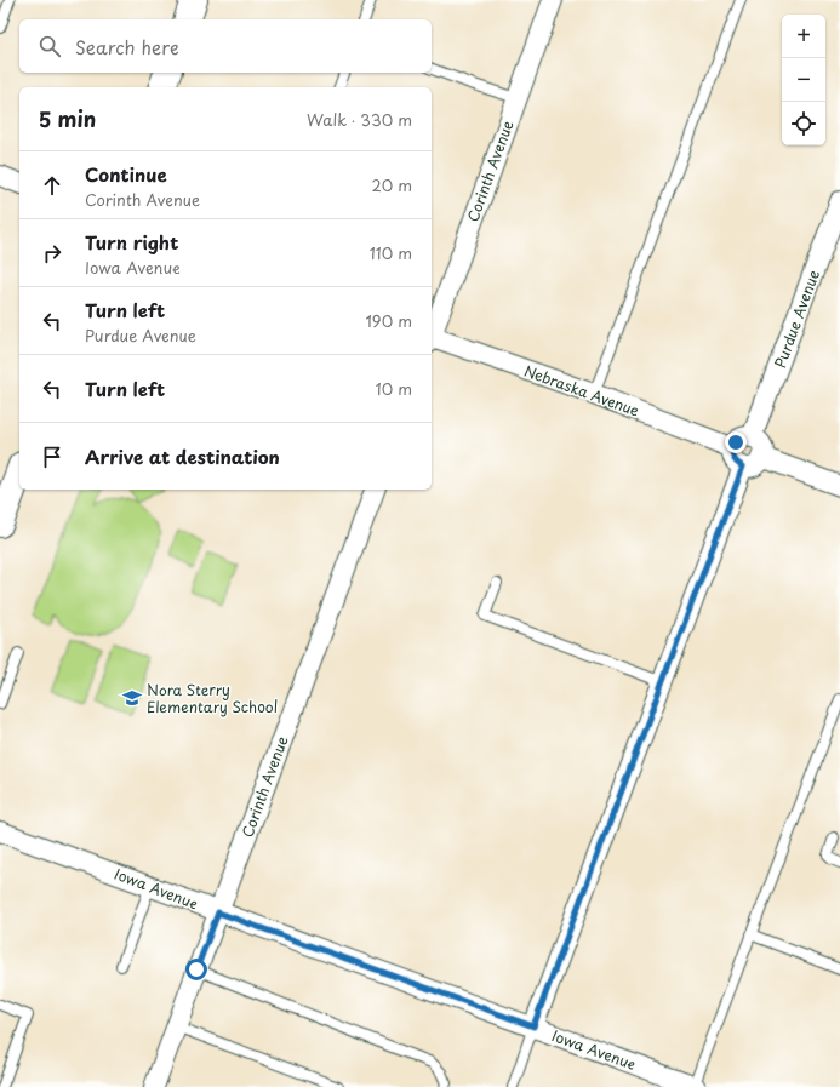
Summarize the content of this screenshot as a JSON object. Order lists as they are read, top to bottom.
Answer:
{
  "streets": {
    "street": [
      "Corinth Avenue",
      "Purdue Avenue",
      "Nebraska Avenue",
      "Iowa Avenue"
    ]
  },
  "crossings": [
    ["Corinth Avenue", "Iowa Avenue"],
    ["Purdue Avenue", "Nebraska Avenue"]
  ],
  "places": {
    "school or university": ["Nora Sterry Elementary School"]
  },
  "page": {
    "map_buttons": ["+", "−"],
    "search": "Search here",
    "heading": ["5 min", "Walk · 330 m"],
    "list": [
      ["Continue", "Corinth Avenue", "20 m"],
      ["Turn right", "Iowa Avenue", "110 m"],
      ["Turn left", "Purdue Avenue", "190 m"],
      ["Turn left", "10 m"],
      "Arrive at destination"
    ]
  }
}
